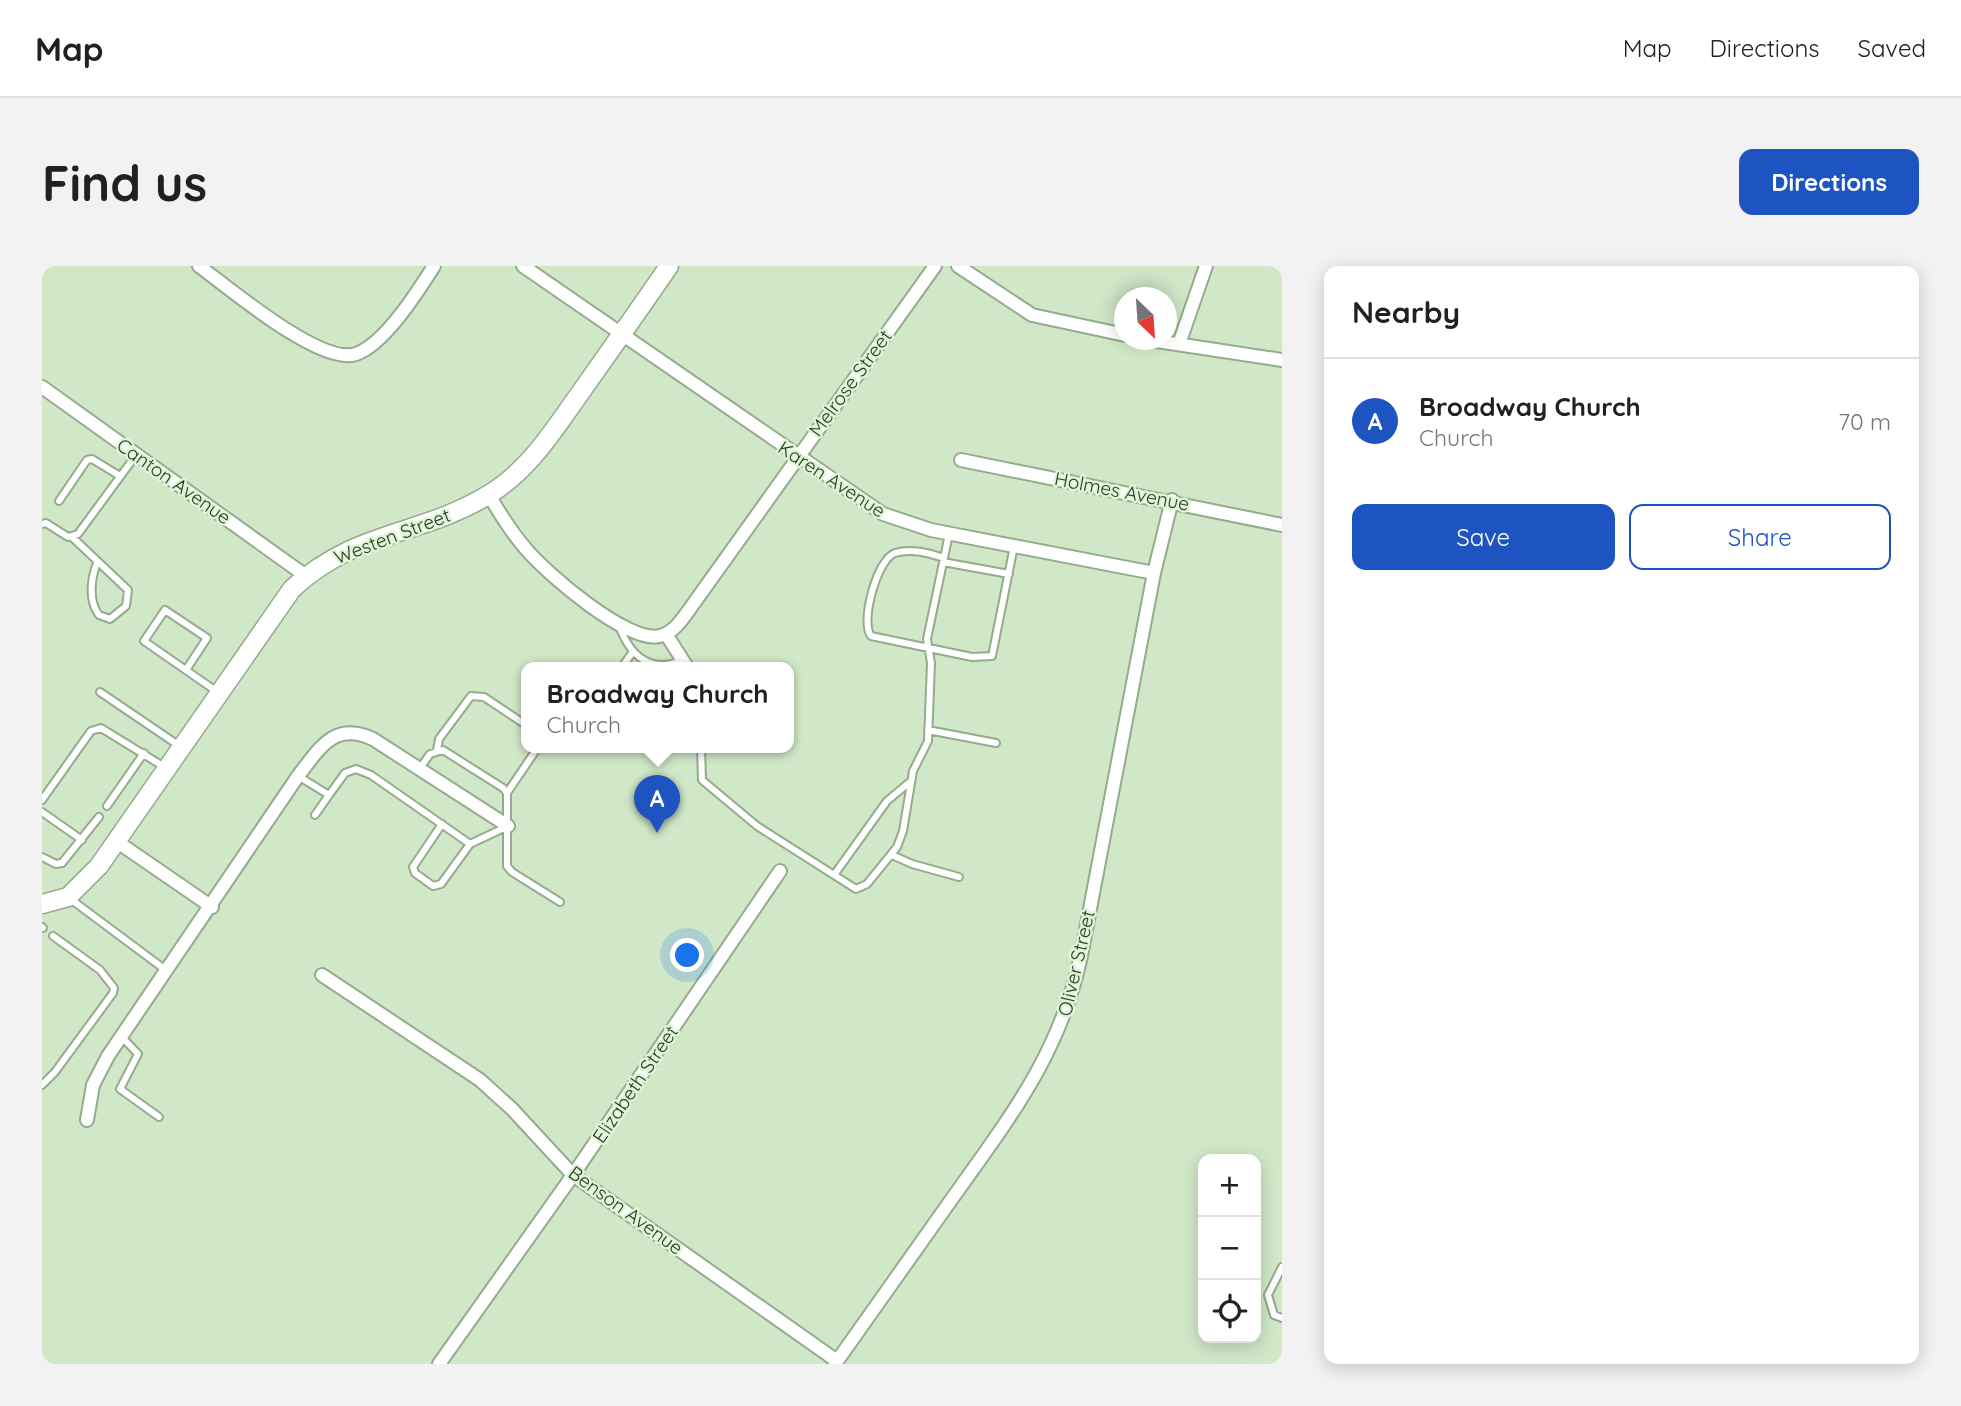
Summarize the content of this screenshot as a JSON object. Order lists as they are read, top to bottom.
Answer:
{
  "streets": {
    "street": [
      "Melrose Street",
      "Karen Avenue",
      "Canton Avenue",
      "Holmes Avenue",
      "Westen Street",
      "Oliver Street",
      "Elizabeth Street",
      "Benson Avenue"
    ]
  },
  "crossings": [
    ["Melrose Street", "Karen Avenue"],
    ["Karen Avenue", "Westen Street"],
    ["Karen Avenue", "Oliver Street"],
    ["Canton Avenue", "Westen Street"],
    ["Holmes Avenue", "Oliver Street"],
    ["Oliver Street", "Benson Avenue"],
    ["Elizabeth Street", "Benson Avenue"]
  ],
  "north": "bottom right",
  "page": {
    "header": "Map",
    "nav": ["Map", "Directions", "Saved"],
    "buttons": [
      "Directions",
      ["Save", "Share"]
    ],
    "title": "Find us",
    "heading": "Nearby",
    "list": [
      {
        "mark": "A",
        "name": "Broadway Church",
        "note": "Church",
        "value": "70 m"
      }
    ],
    "popup": ["Broadway Church", "Church"],
    "pins": "A",
    "map_buttons": ["+", "−"]
  }
}
